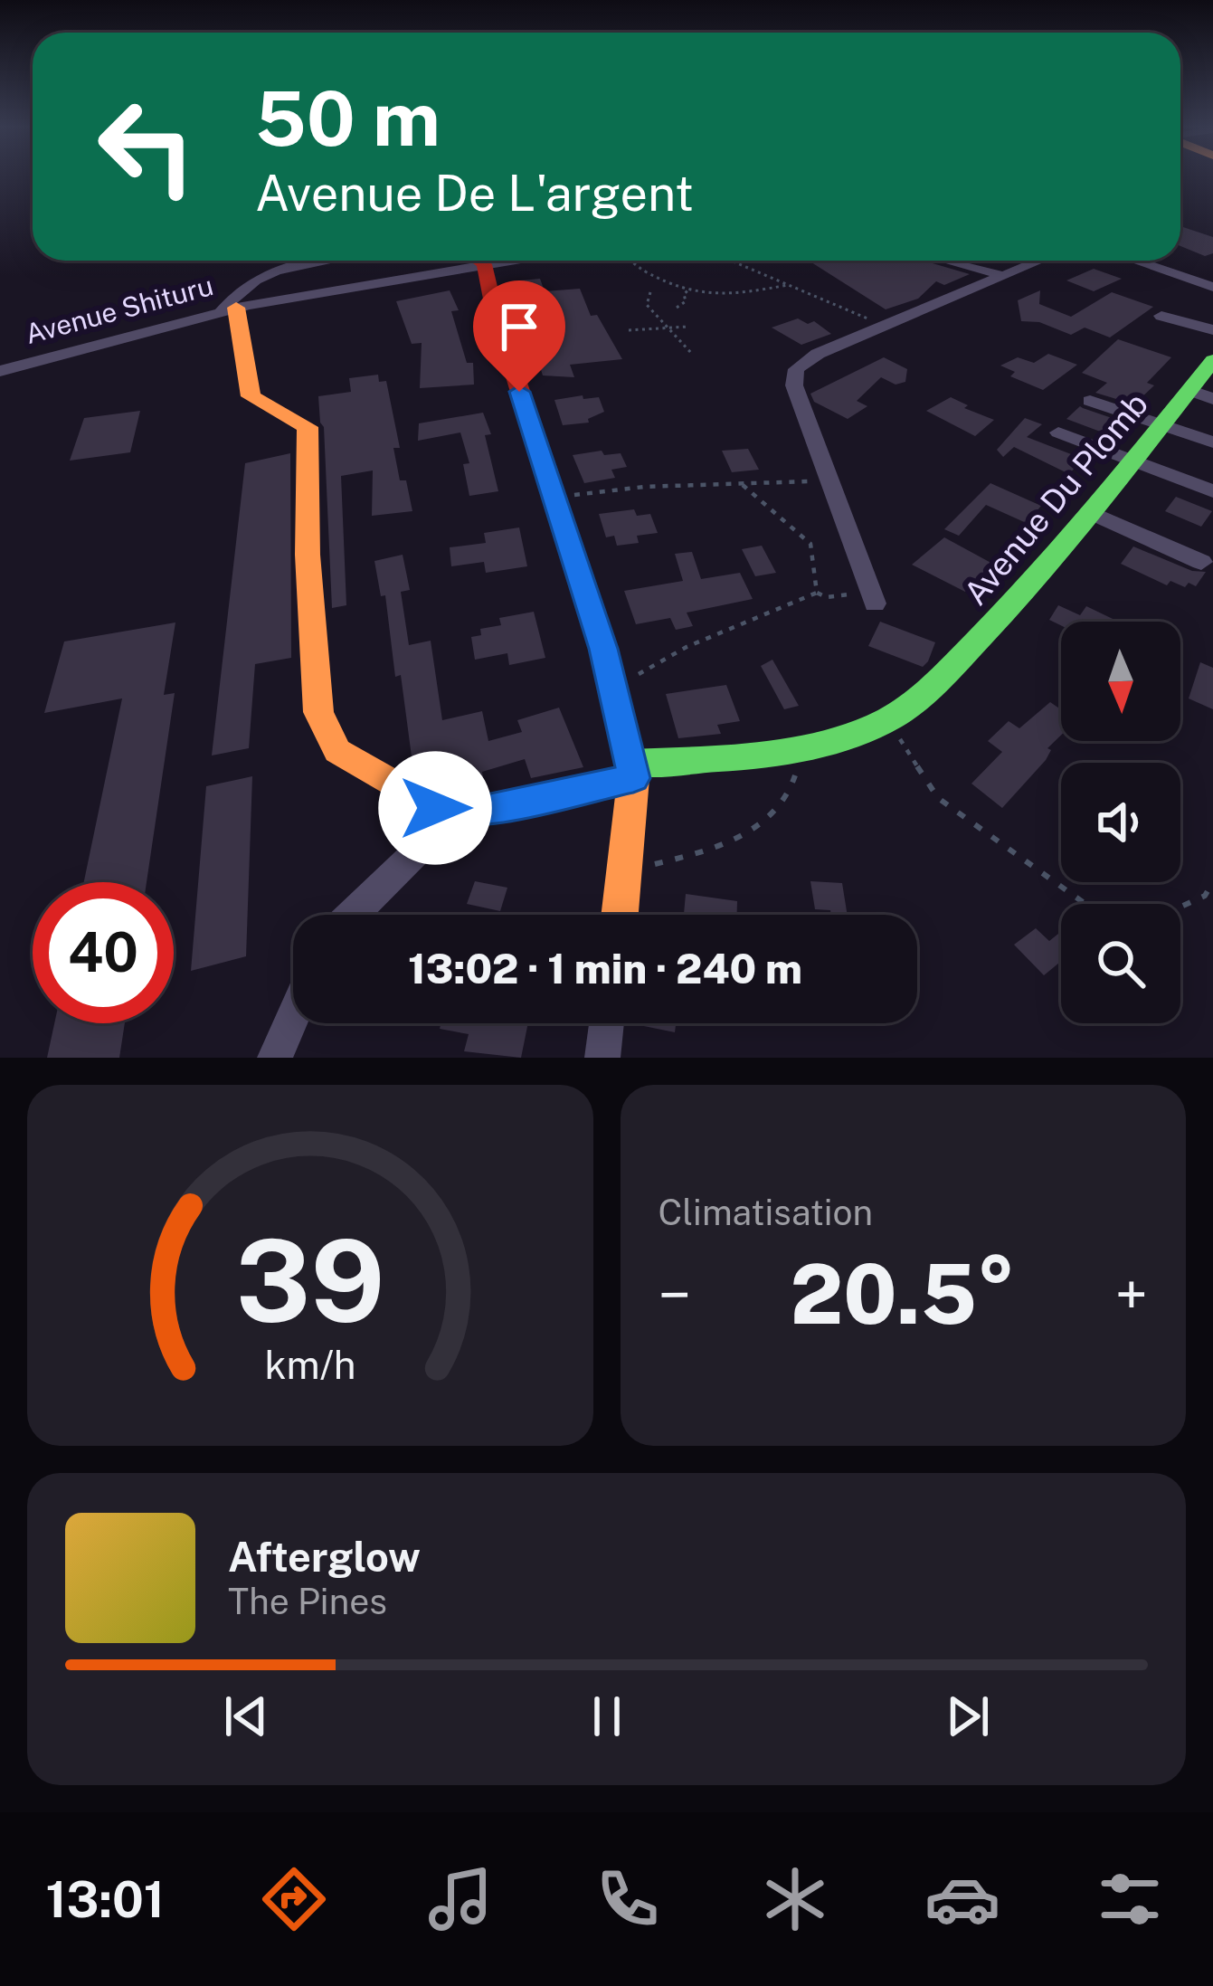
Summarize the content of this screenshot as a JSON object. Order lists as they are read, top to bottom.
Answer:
{
  "streets": {
    "street": ["Avenue Shituru", "Avenue Du Plomb"]
  },
  "north": "bottom",
  "page": {
    "turn": ["50 m", "Avenue De L'argent"],
    "limit": "40",
    "trip": "13:02 · 1 min · 240 m",
    "tile": "Climatisation",
    "heat": ["−", "20.5°", "+"],
    "song": ["Afterglow", "The Pines"],
    "tabs": "13:01",
    "gauge": ["39", "km/h"]
  }
}
